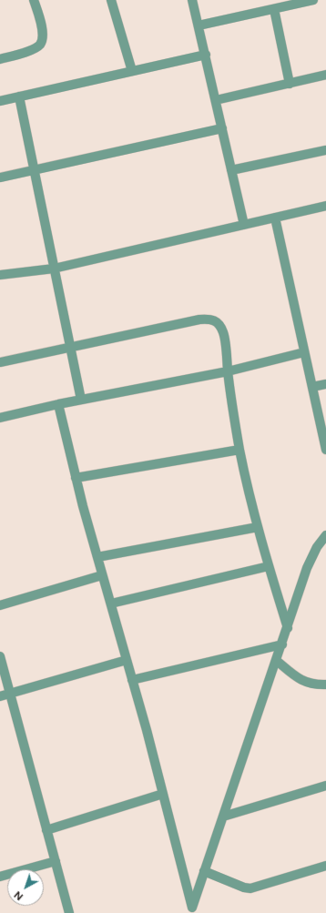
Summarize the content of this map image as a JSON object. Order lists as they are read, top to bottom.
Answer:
{
  "north": "bottom left"
}
